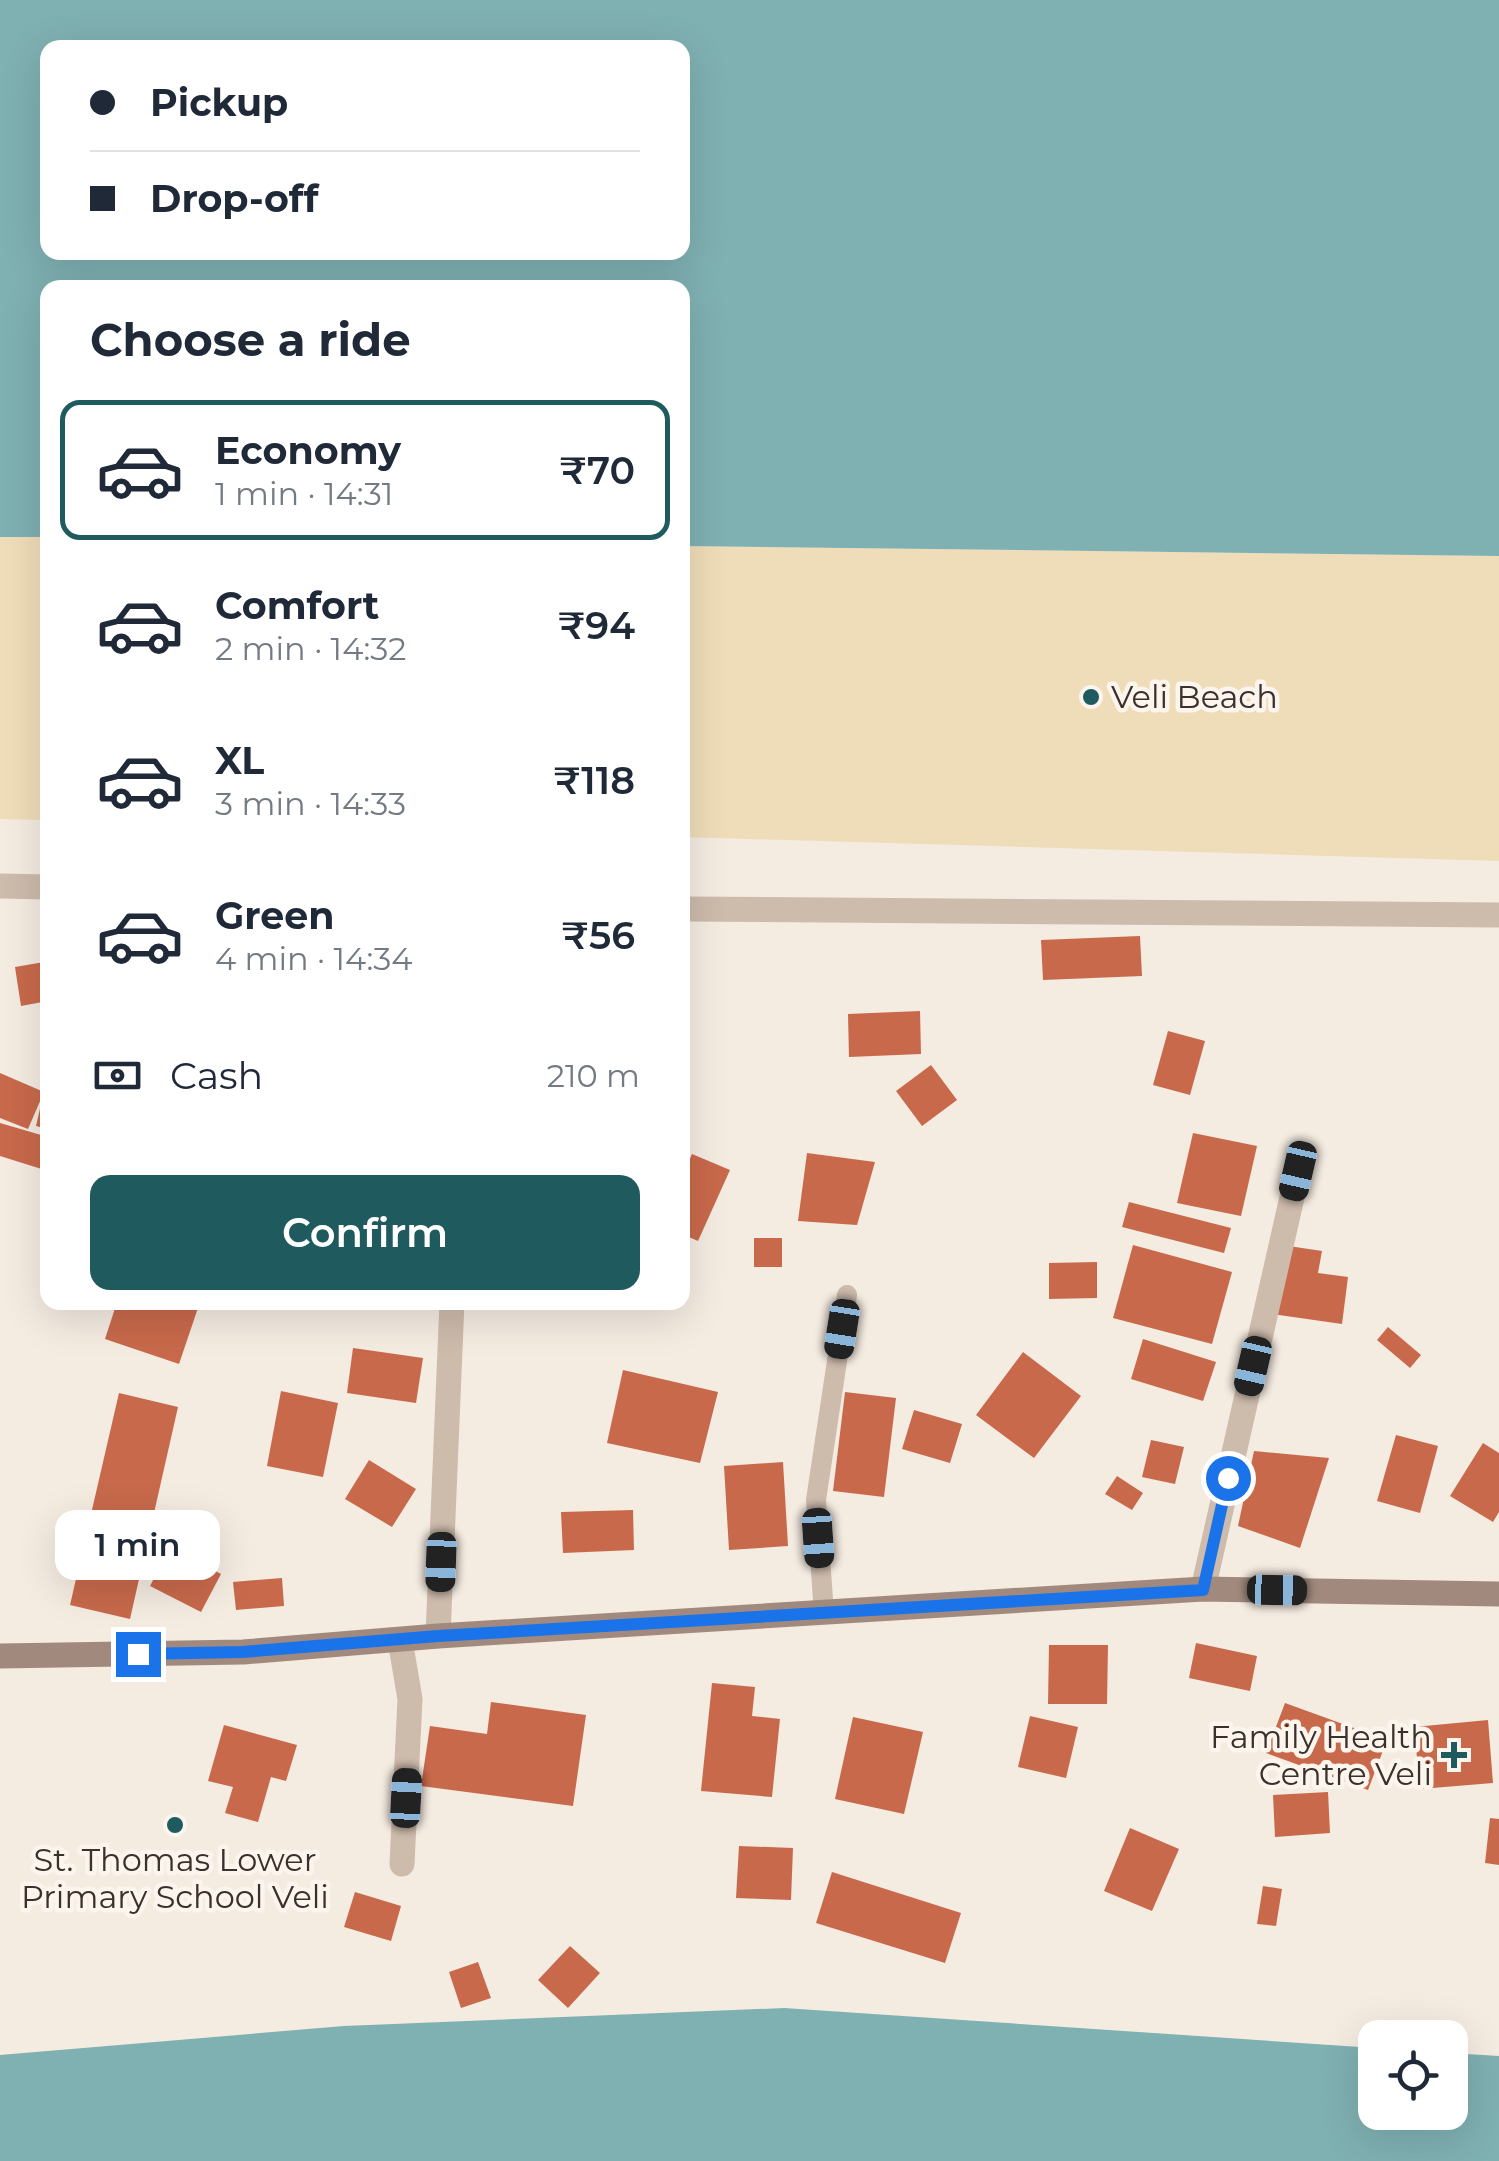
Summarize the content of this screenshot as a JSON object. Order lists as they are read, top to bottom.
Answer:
{
  "places": {
    "other": ["Veli Beach", "St. Thomas Lower Primary School Veli"],
    "health": ["Family Health Centre Veli"]
  },
  "page": {
    "banner": ["Pickup", "Drop-off"],
    "heading": "Choose a ride",
    "list": [
      {
        "name": "Economy",
        "note": "1 min · 14:31",
        "value": "₹70"
      },
      {
        "name": "Comfort",
        "note": "2 min · 14:32",
        "value": "₹94"
      },
      {
        "name": "XL",
        "note": "3 min · 14:33",
        "value": "₹118"
      },
      {
        "name": "Green",
        "note": "4 min · 14:34",
        "value": "₹56"
      }
    ],
    "pay": ["Cash", "210 m"],
    "buttons": "Confirm",
    "bubble": "1 min"
  }
}
